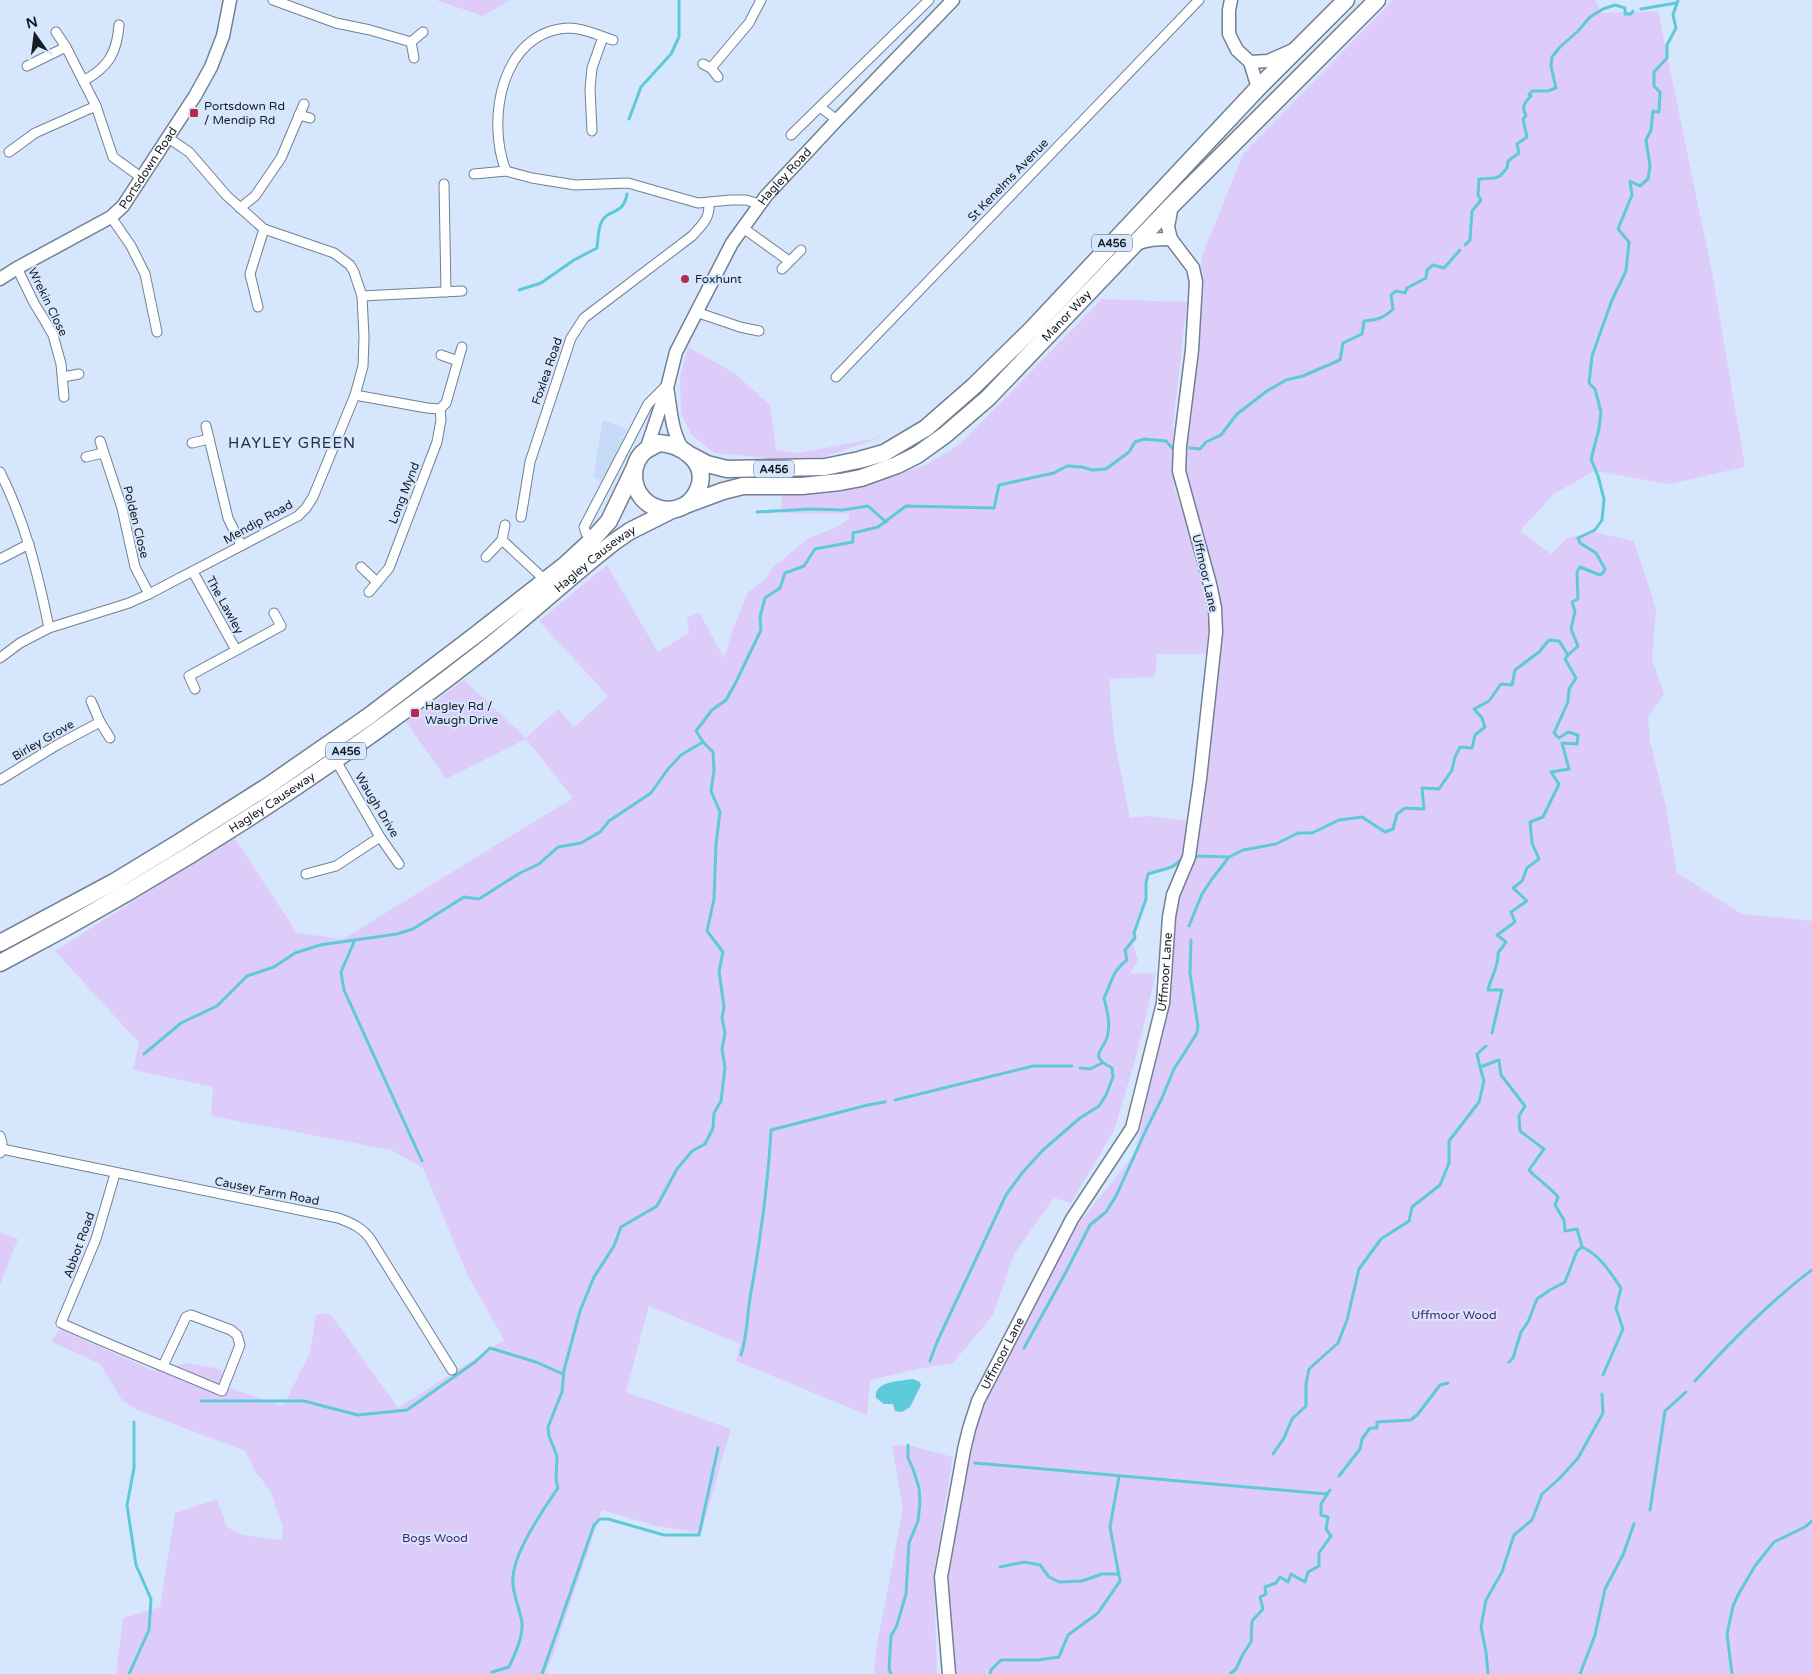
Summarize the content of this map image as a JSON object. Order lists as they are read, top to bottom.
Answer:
{
  "streets": {
    "highway": ["A456", "Manor Way", "Hagley Causeway"],
    "street": [
      "Portsdown Road",
      "Hagley Road",
      "St Kenelms Avenue",
      "Wrekin Close",
      "Foxlea Road",
      "Long Mynd",
      "Polden Close",
      "Mendip Road",
      "Uffmoor Lane",
      "The Lawley",
      "Birley Grove",
      "Waugh Drive",
      "Causey Farm Road",
      "Abbot Road"
    ]
  },
  "crossings": [
    ["Portsdown Road", "Wrekin Close"],
    ["Portsdown Road", "Mendip Road"],
    ["Hagley Road", "A456"],
    ["Hagley Road", "Manor Way"],
    ["Hagley Road", "Hagley Causeway"],
    ["A456", "Manor Way"],
    ["A456", "Hagley Causeway"],
    ["Manor Way", "Hagley Causeway"],
    ["Polden Close", "Mendip Road"],
    ["Mendip Road", "The Lawley"],
    ["Hagley Causeway", "Waugh Drive"],
    ["Causey Farm Road", "Abbot Road"]
  ],
  "districts": ["HAYLEY GREEN"],
  "parks": ["Uffmoor Wood", "Bogs Wood"],
  "places": {
    "transit": ["Portsdown Rd / Mendip Rd", "Hagley Rd / Waugh Drive"],
    "other": ["Foxhunt"]
  },
  "north": "top"
}
